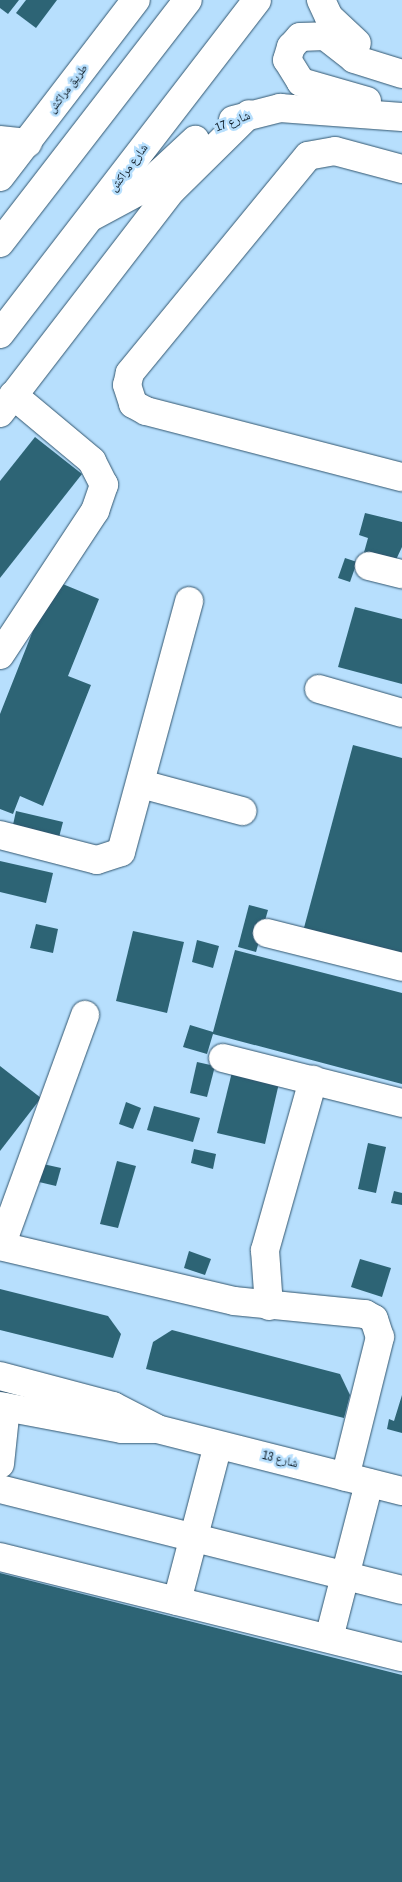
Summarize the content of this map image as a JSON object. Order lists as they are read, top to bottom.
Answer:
{
  "streets": {
    "street": [
      "طريق مراكش",
      "شارع 17",
      "شارع مراكش",
      "شارع 13"
    ]
  },
  "crossings": [
    ["شارع 17", "شارع مراكش"]
  ]
}
